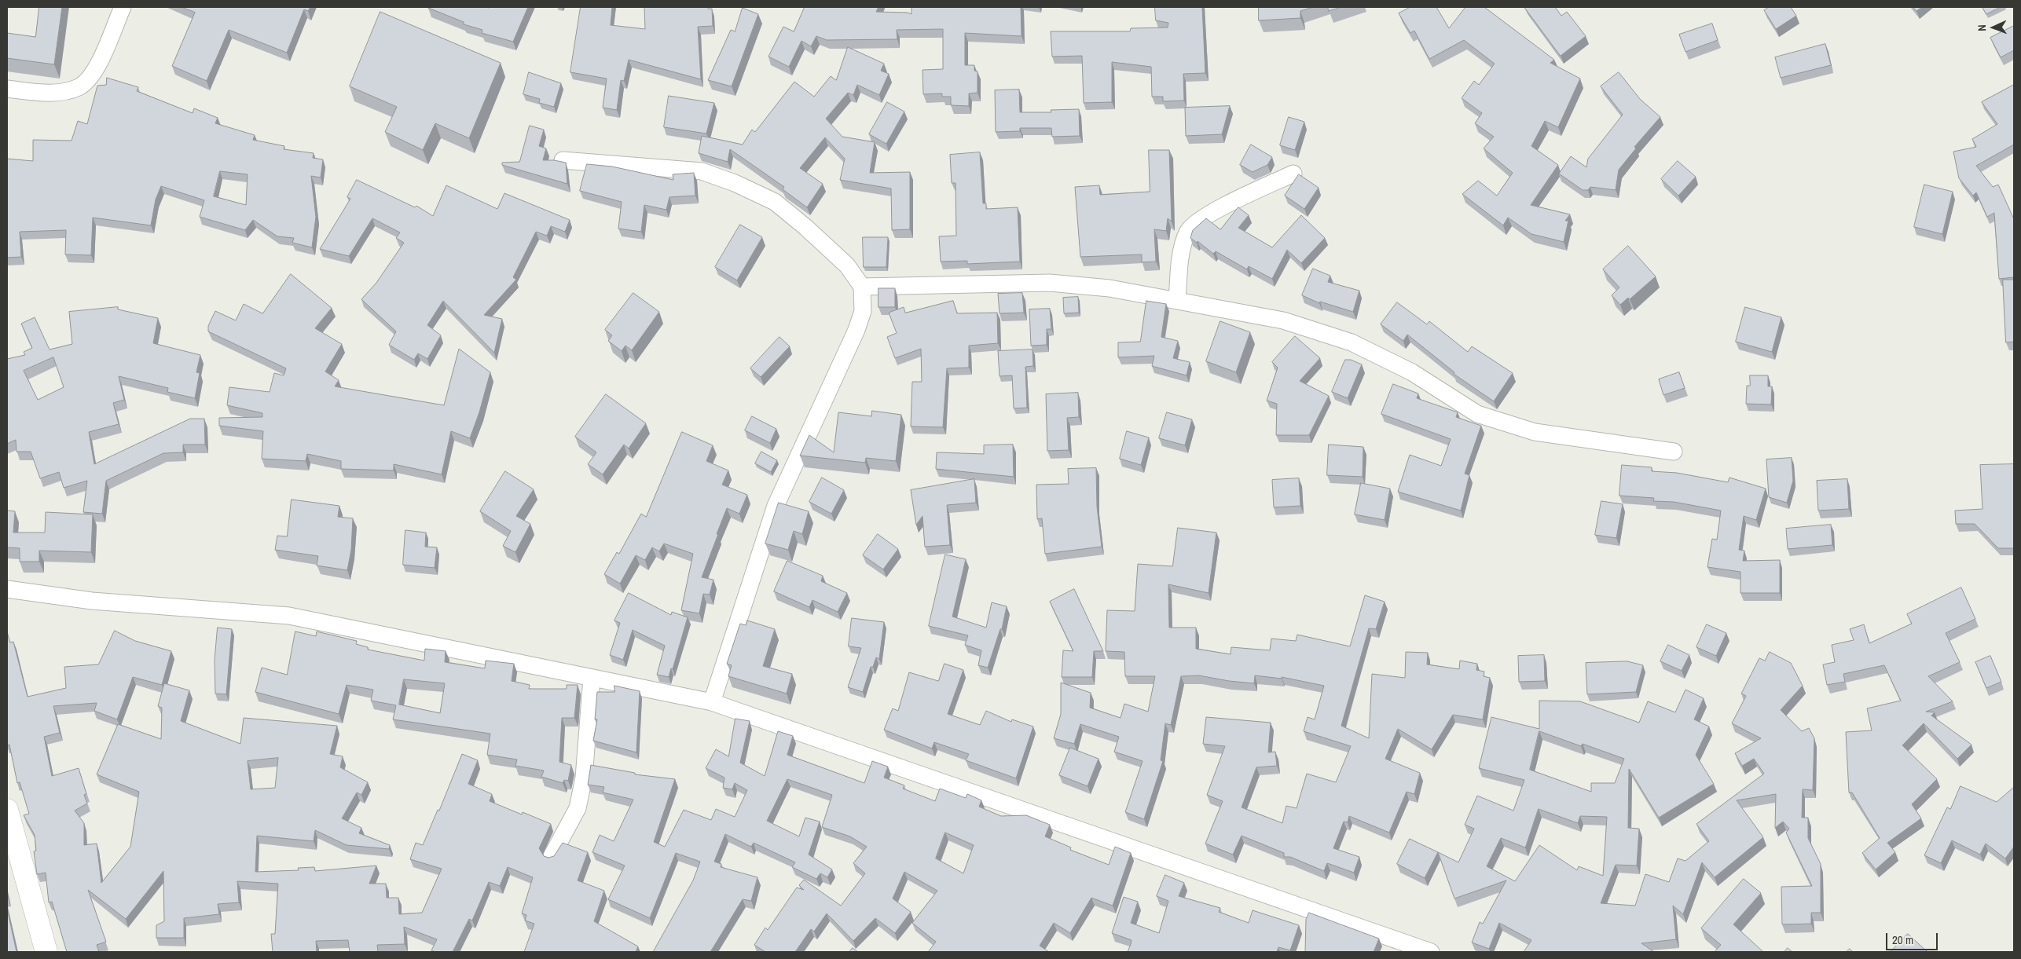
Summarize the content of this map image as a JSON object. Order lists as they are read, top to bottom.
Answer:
{
  "scale_bar": "20 m",
  "north": "left"
}
